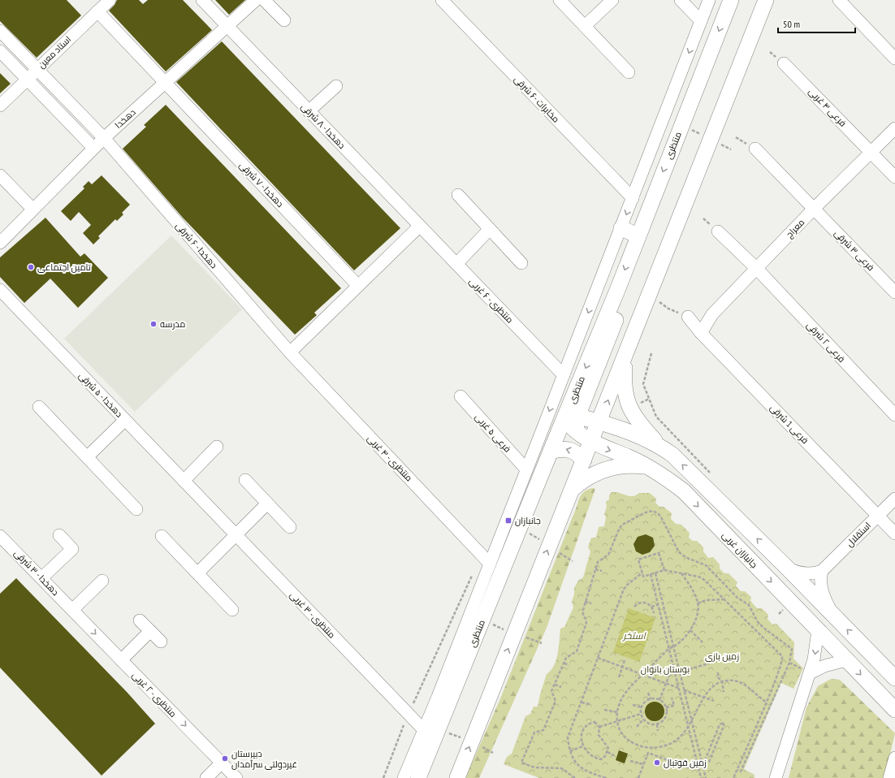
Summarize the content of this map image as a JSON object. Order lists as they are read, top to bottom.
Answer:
{
  "streets": {
    "main road": ["منتظری", "جانبازان غربی"],
    "street": [
      "استاد معین",
      "مخابرات -۶ شرقی",
      "فرعی ۴ غربی",
      "دهخدا",
      "دهخدا - ۸ شرقی",
      "دهخدا - ۷ شرقی",
      "معراج",
      "دهخدا - ۶ شرقی",
      "فرعی ۳ شرقی",
      "منتظری - ۶ غربی",
      "فرعی ۲ شرقی",
      "دهخدا - ۵ شرقی",
      "فرعی 1 شرقی",
      "فرعی ۵ غربی",
      "منتظری - ۴ غربی",
      "استقلال",
      "دهخدا - ۳ شرقی",
      "منتظری - ۳ غربی",
      "منتظری - ۲ غربی"
    ]
  },
  "crossings": [
    ["استاد معین", "دهخدا - ۷ شرقی"],
    ["استاد معین", "دهخدا - ۶ شرقی"],
    ["مخابرات -۶ شرقی", "منتظری"],
    ["فرعی ۴ غربی", "معراج"],
    ["دهخدا", "دهخدا - ۸ شرقی"],
    ["دهخدا", "دهخدا - ۷ شرقی"],
    ["دهخدا", "دهخدا - ۶ شرقی"],
    ["دهخدا - ۸ شرقی", "منتظری - ۶ غربی"],
    ["منتظری", "منتظری - ۶ غربی"],
    ["منتظری", "فرعی ۵ غربی"],
    ["منتظری", "منتظری - ۴ غربی"],
    ["منتظری", "جانبازان غربی"],
    ["منتظری", "منتظری - ۳ غربی"],
    ["معراج", "فرعی ۳ شرقی"],
    ["معراج", "فرعی ۲ شرقی"],
    ["معراج", "فرعی 1 شرقی"],
    ["دهخدا - ۶ شرقی", "منتظری - ۴ غربی"],
    ["دهخدا - ۵ شرقی", "منتظری - ۳ غربی"],
    ["فرعی 1 شرقی", "استقلال"],
    ["دهخدا - ۳ شرقی", "منتظری - ۲ غربی"]
  ],
  "one_way": ["منتظری", "منتظری - ۲ غربی"],
  "water": ["استخر"],
  "parks": ["زمین بازی", "بوستان بانوان"],
  "places": {
    "other": [
      "تامین اجتماعی",
      "مدرسه",
      "دبیرستان غیردولتی سرآمدان",
      "زمین فوتبال"
    ],
    "transit": ["جانبازان"]
  },
  "scale_bar": "50 m"
}
